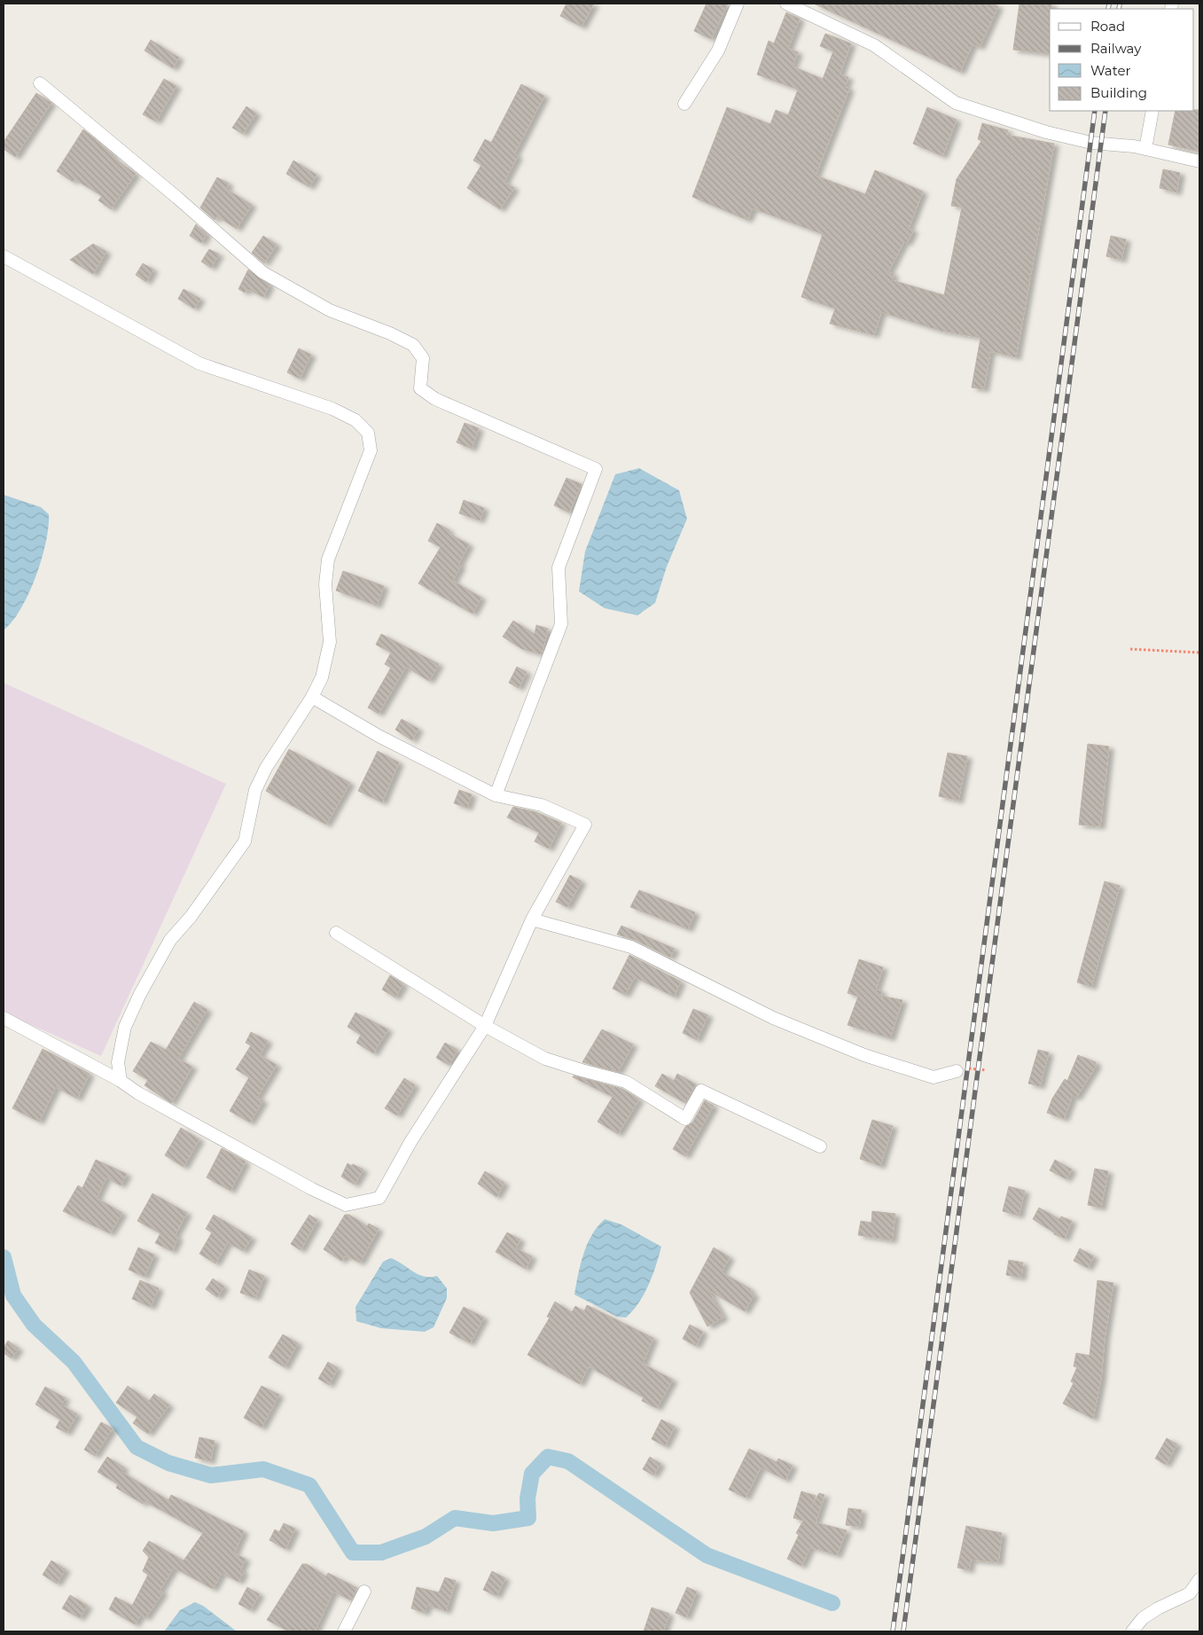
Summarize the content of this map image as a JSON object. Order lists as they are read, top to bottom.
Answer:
{
  "legend": [
    "Road",
    "Railway",
    "Water",
    "Building"
  ]
}
